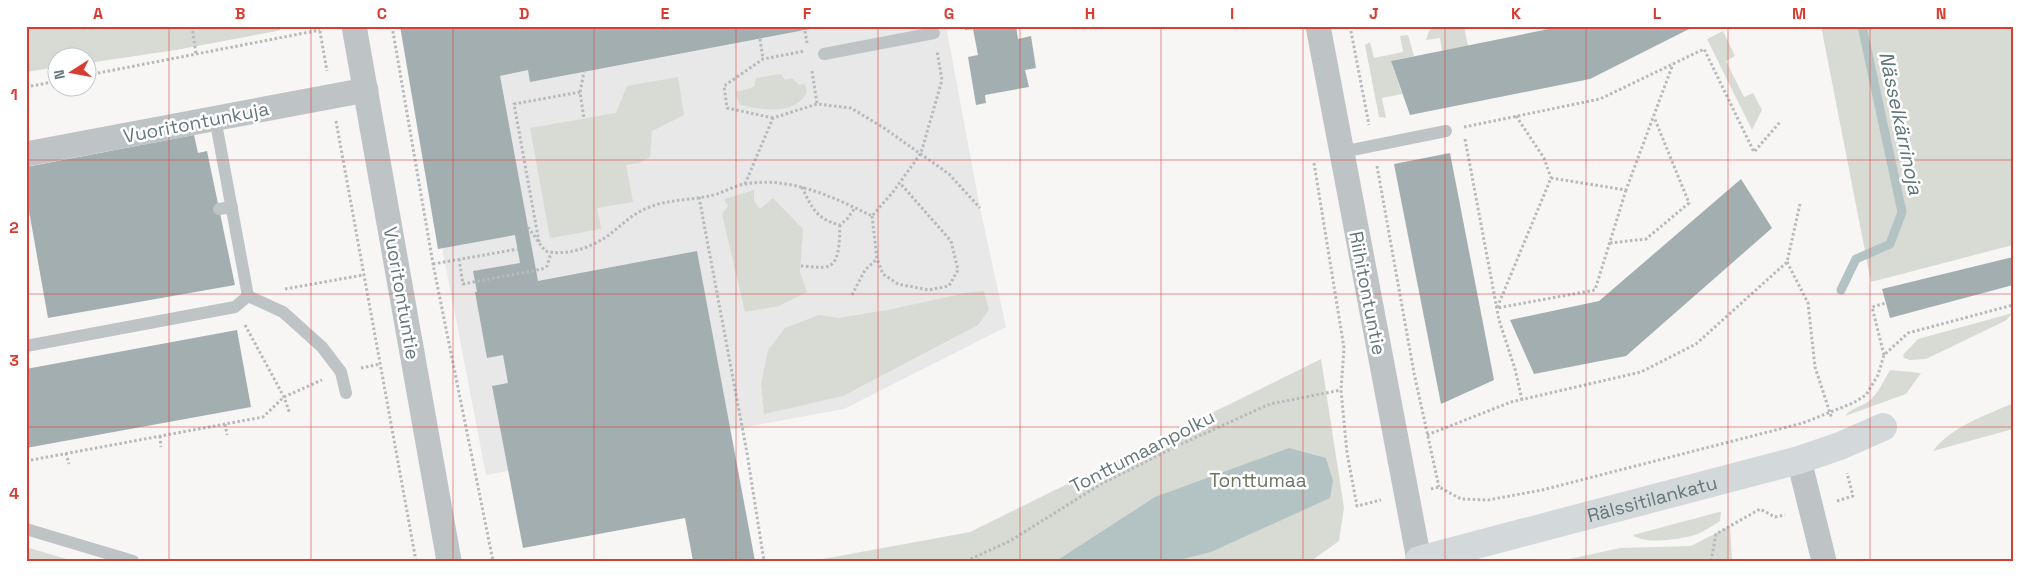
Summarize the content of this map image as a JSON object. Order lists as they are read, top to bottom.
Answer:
{
  "streets": {
    "main road": ["Rälssitilankatu"],
    "street": ["Vuoritontunkuja", "Vuoritontuntie", "Riihitontuntie"],
    "path": ["Tonttumaanpolku"]
  },
  "crossings": [
    ["Vuoritontunkuja", "Vuoritontuntie"],
    ["Riihitontuntie", "Rälssitilankatu"]
  ],
  "water": ["Nässelkärrinoja"],
  "parks": ["Tonttumaa"],
  "north": "left",
  "grid": {
    "columns": [
      "A",
      "B",
      "C",
      "D",
      "E",
      "F",
      "G",
      "H",
      "I",
      "J",
      "K",
      "L",
      "M",
      "N"
    ],
    "rows": [
      "1",
      "2",
      "3",
      "4"
    ]
  }
}
